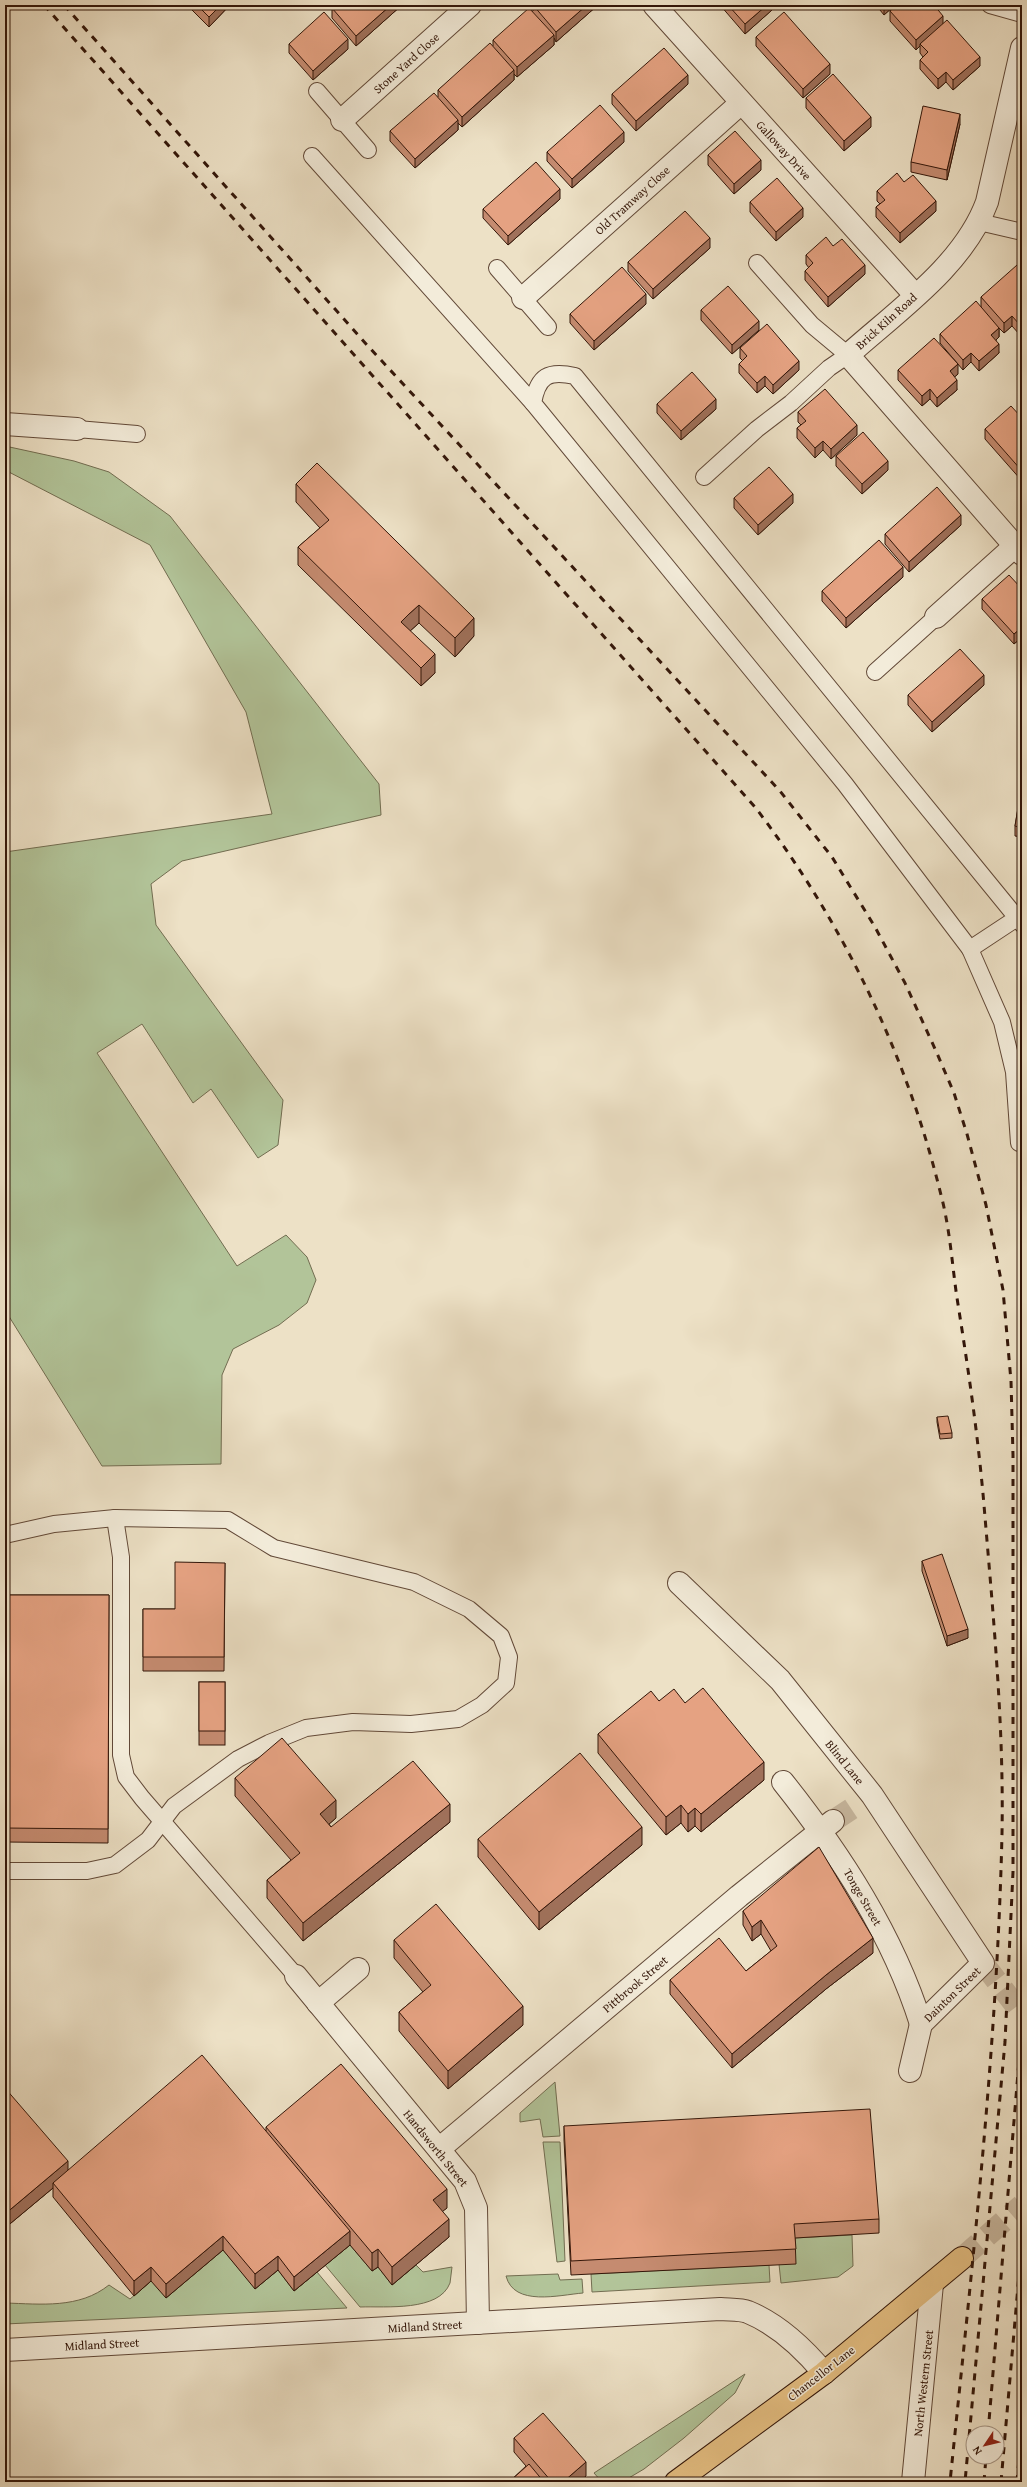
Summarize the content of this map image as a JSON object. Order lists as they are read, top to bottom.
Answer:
{
  "streets": {
    "highway": ["Chancellor Lane"],
    "street": [
      "Stone Yard Close",
      "Galloway Drive",
      "Old Tramway Close",
      "Brick Kiln Road",
      "Blind Lane",
      "Tonge Street",
      "Pittbrook Street",
      "Dainton Street",
      "Handsworth Street",
      "Midland Street",
      "North Western Street"
    ]
  },
  "crossings": [
    ["Galloway Drive", "Old Tramway Close"],
    ["Galloway Drive", "Brick Kiln Road"],
    ["Blind Lane", "Dainton Street"],
    ["Tonge Street", "Pittbrook Street"],
    ["Tonge Street", "Dainton Street"],
    ["Pittbrook Street", "Handsworth Street"],
    ["Handsworth Street", "Midland Street"],
    ["Midland Street", "Chancellor Lane"],
    ["Chancellor Lane", "North Western Street"]
  ],
  "north": "bottom left"
}
